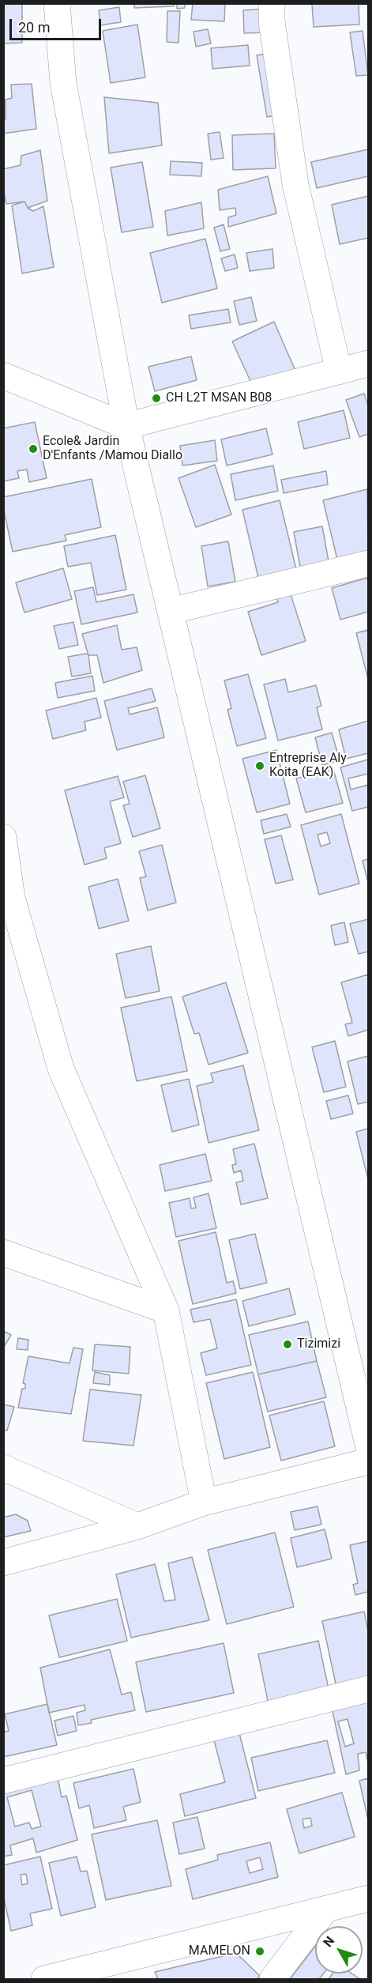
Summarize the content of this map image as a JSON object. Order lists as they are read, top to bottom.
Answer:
{
  "places": [
    "CH L2T MSAN B08",
    "Ecole& Jardin D'Enfants /Mamou Diallo",
    "Entreprise Aly Koita (EAK)",
    "Tizimizi",
    "MAMELON"
  ],
  "scale_bar": "20 m",
  "north": "top left"
}
